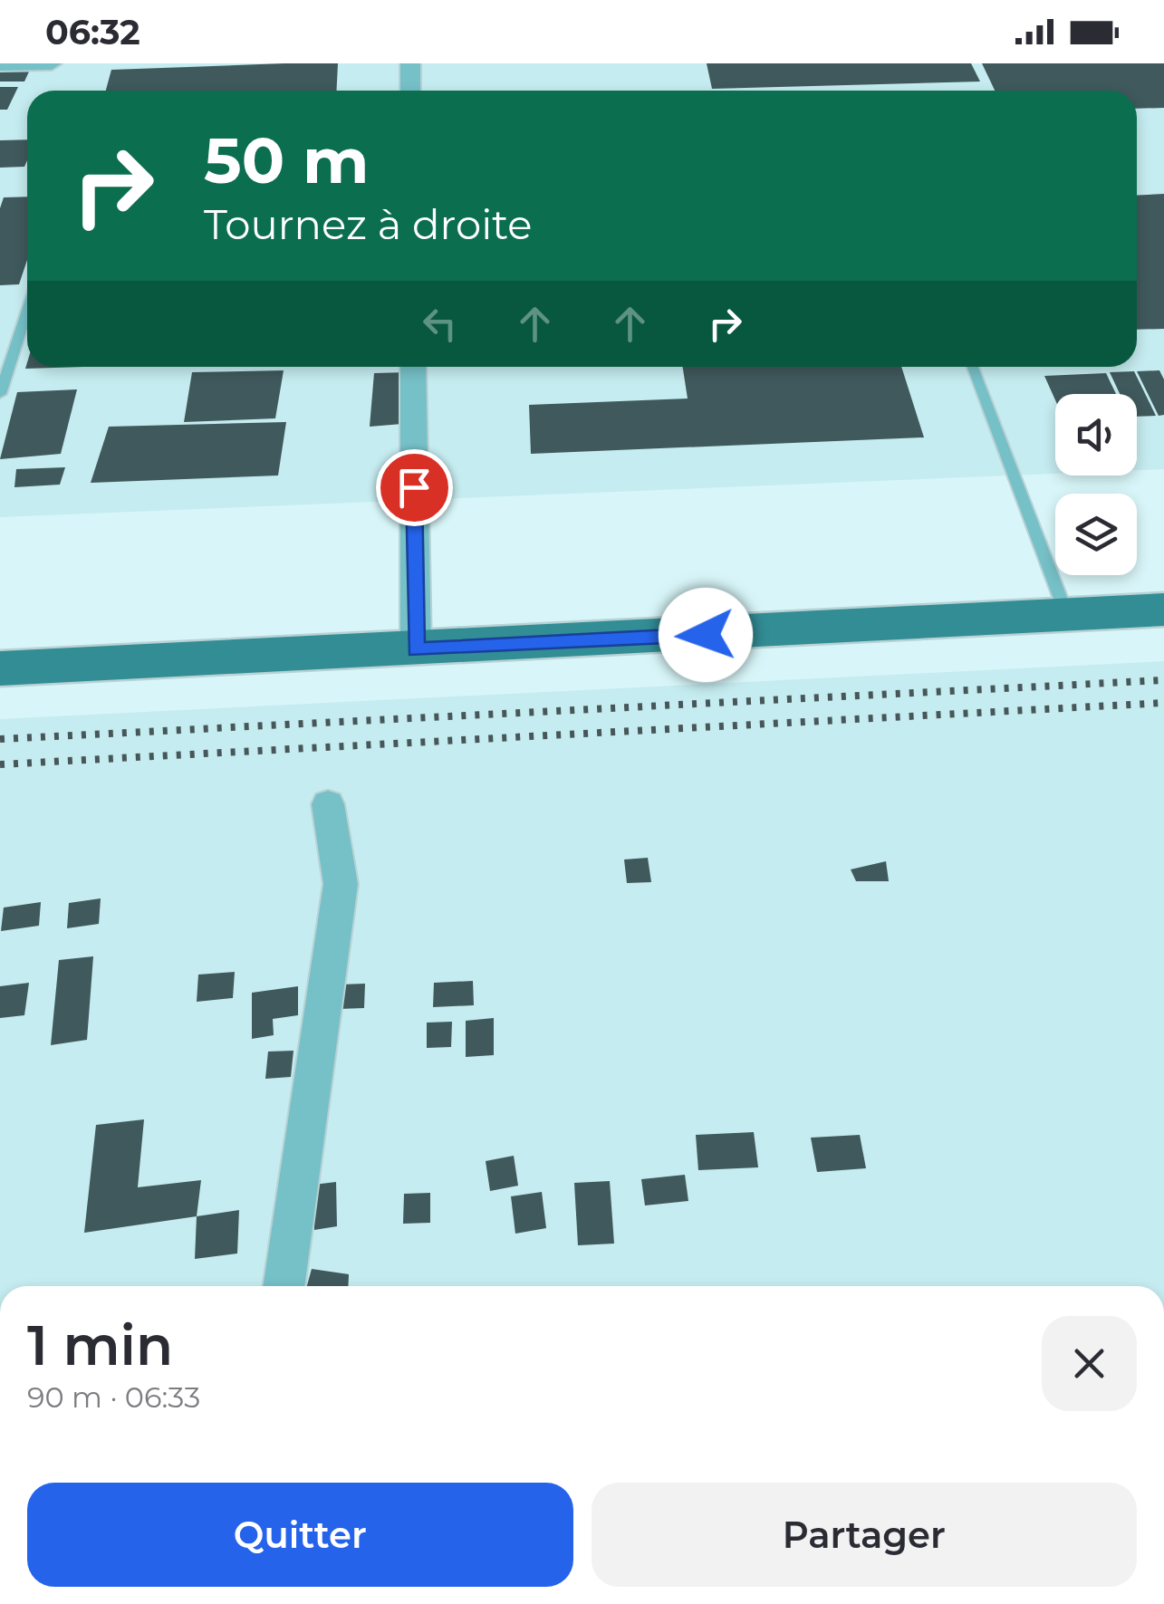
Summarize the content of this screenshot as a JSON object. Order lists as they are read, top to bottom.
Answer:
{
  "page": {
    "status": "06:32",
    "turn": ["50 m", "Tournez à droite"],
    "heading": ["1 min", "90 m · 06:33"],
    "buttons": ["Quitter", "Partager"]
  }
}
